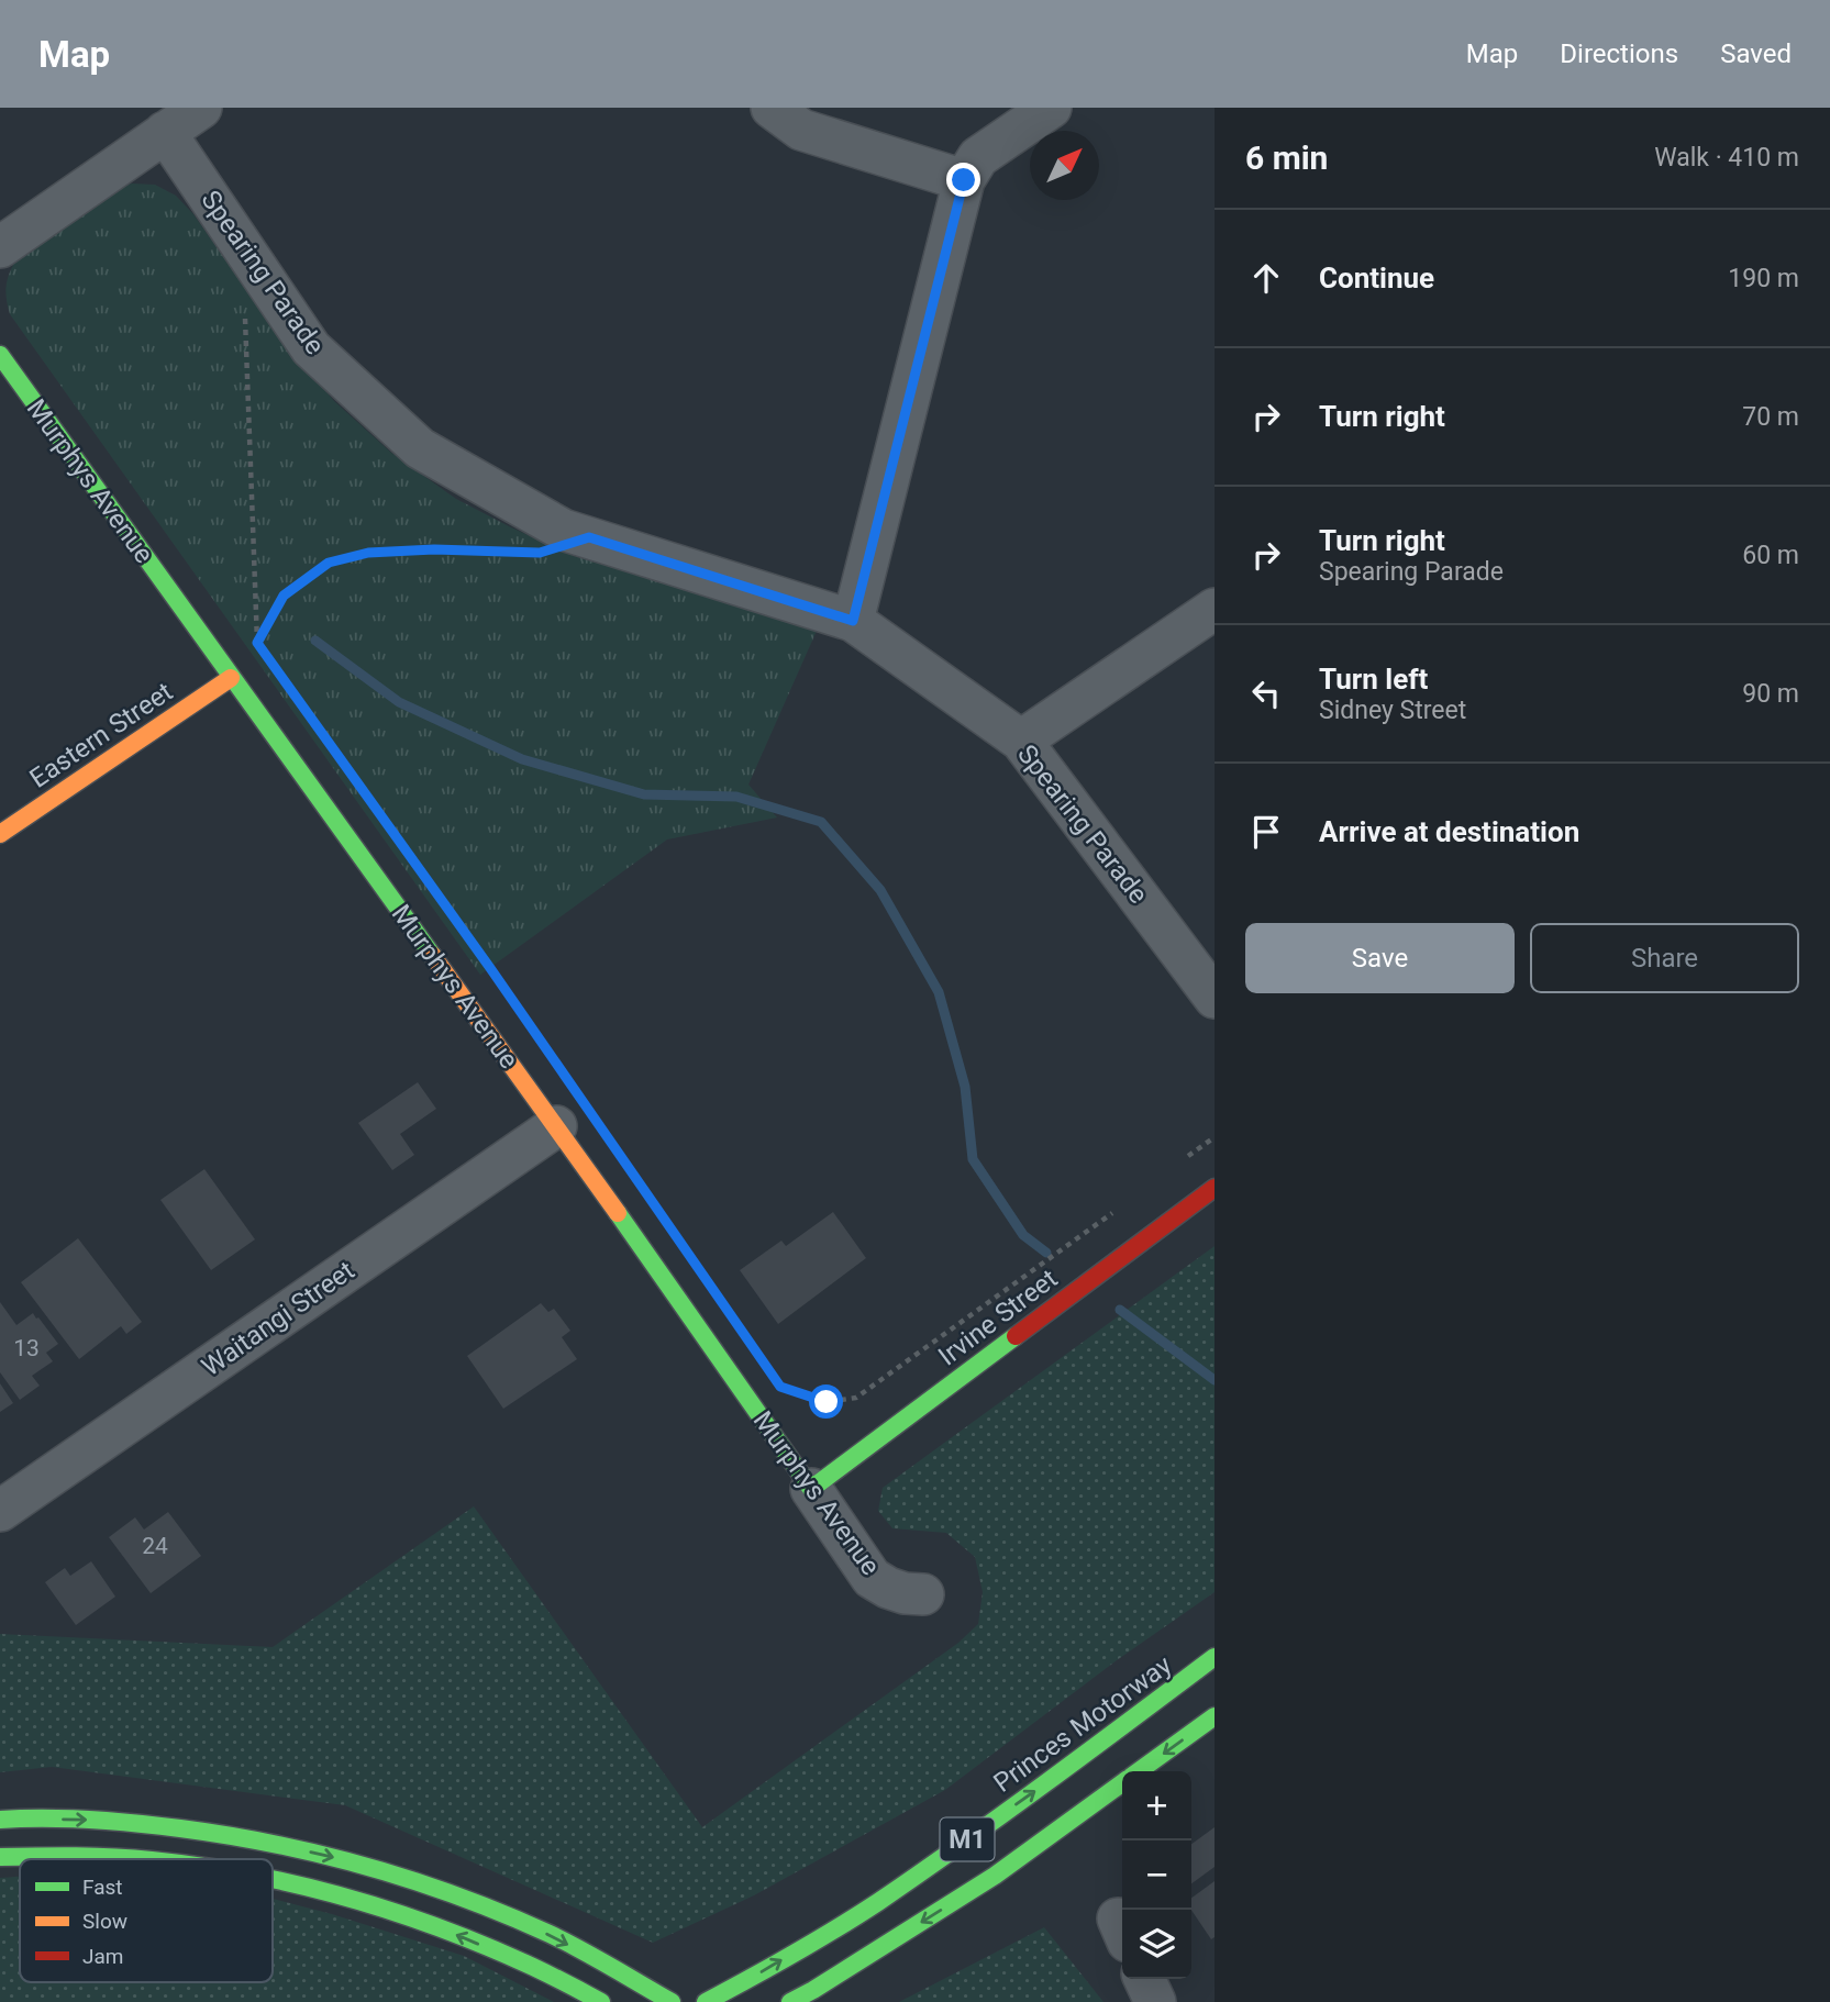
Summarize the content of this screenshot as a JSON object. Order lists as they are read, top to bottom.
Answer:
{
  "streets": {
    "main road": [
      "Murphys Avenue",
      "Eastern Street",
      "Irvine Street",
      "Princes Motorway",
      "M1"
    ],
    "street": ["Spearing Parade", "Waitangi Street"]
  },
  "crossings": [
    ["Murphys Avenue", "Eastern Street"],
    ["Murphys Avenue", "Irvine Street"],
    ["Murphys Avenue", "Waitangi Street"]
  ],
  "house_numbers": ["13", "24"],
  "legend": ["Fast", "Slow", "Jam"],
  "north": "top right",
  "page": {
    "header": "Map",
    "nav": ["Map", "Directions", "Saved"],
    "heading": ["6 min", "Walk · 410 m"],
    "list": [
      ["Continue", "190 m"],
      ["Turn right", "70 m"],
      ["Turn right", "Spearing Parade", "60 m"],
      ["Turn left", "Sidney Street", "90 m"],
      "Arrive at destination"
    ],
    "buttons": ["Save", "Share"],
    "map_buttons": ["+", "−"]
  }
}
